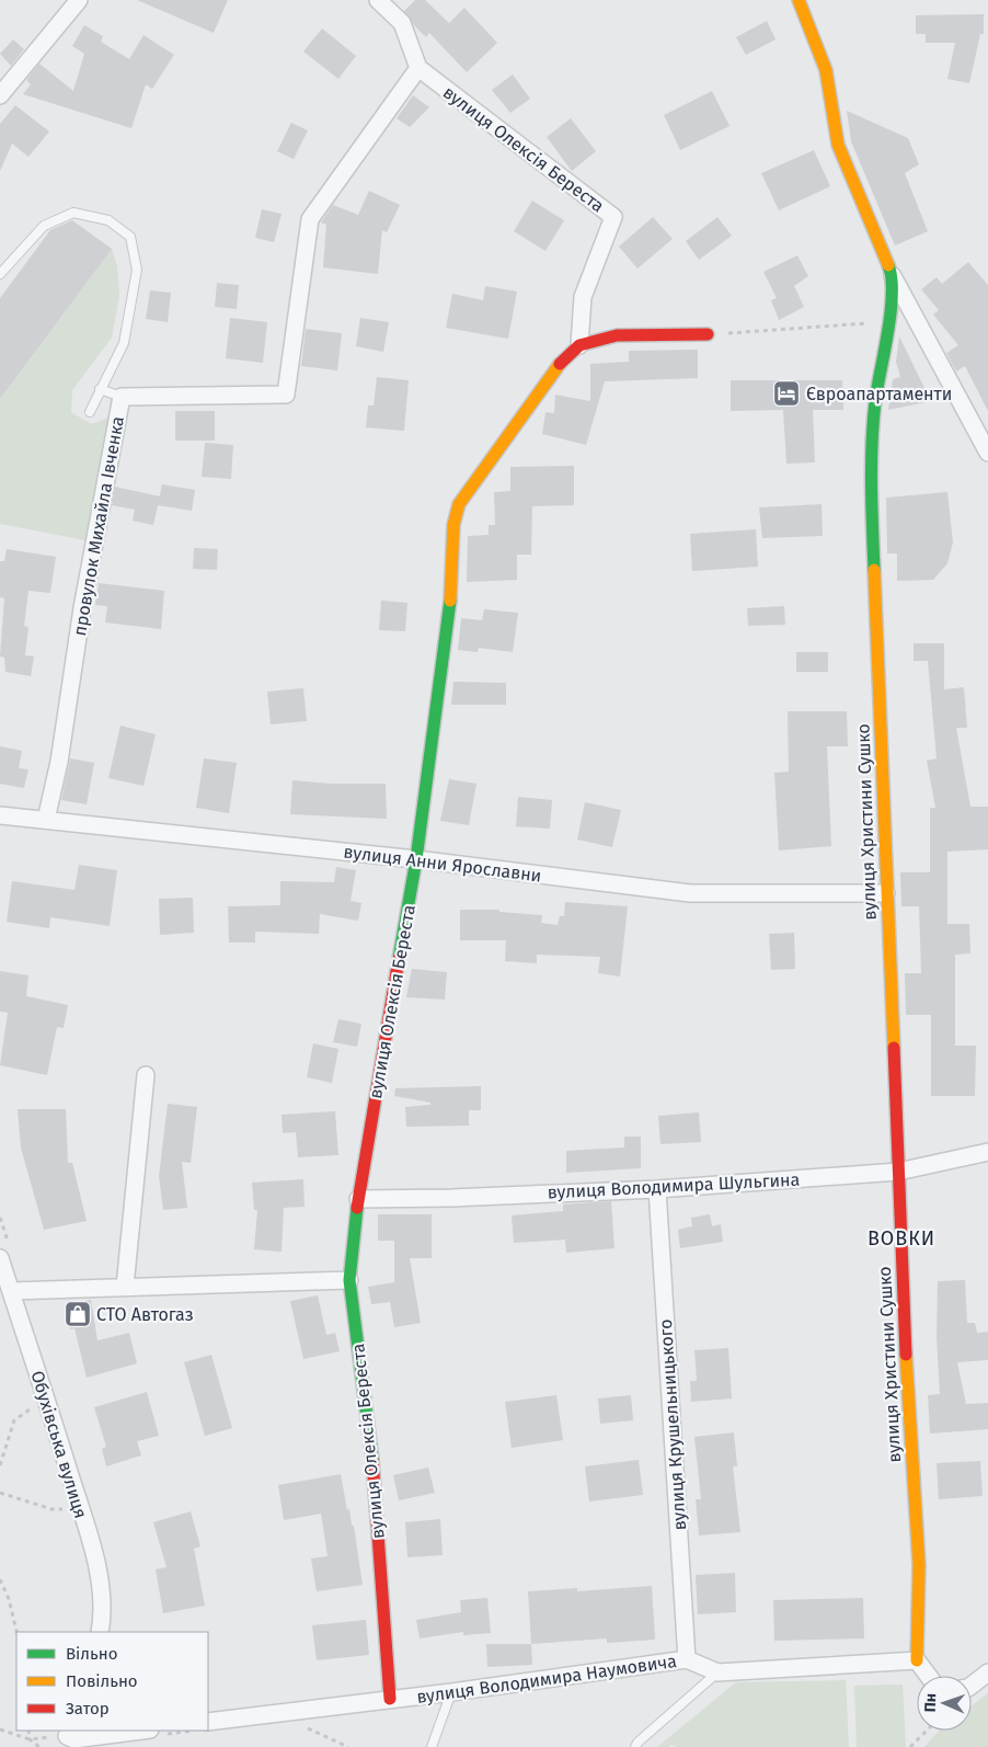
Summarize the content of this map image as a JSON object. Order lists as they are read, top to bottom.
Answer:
{
  "streets": {
    "street": [
      "вулиця Олексія Береста",
      "провулок Михайла Івченка",
      "вулиця Христини Сушко",
      "вулиця Анни Ярославни",
      "вулиця Володимира Шульгина",
      "вулиця Крушельницького",
      "Обухівська вулиця",
      "вулиця Володимира Наумовича"
    ]
  },
  "crossings": [
    ["вулиця Олексія Береста", "провулок Михайла Івченка"],
    ["вулиця Олексія Береста", "вулиця Анни Ярославни"],
    ["вулиця Олексія Береста", "вулиця Володимира Шульгина"],
    ["вулиця Олексія Береста", "вулиця Володимира Наумовича"],
    ["провулок Михайла Івченка", "вулиця Анни Ярославни"],
    ["вулиця Христини Сушко", "вулиця Анни Ярославни"],
    ["вулиця Христини Сушко", "вулиця Володимира Шульгина"],
    ["вулиця Христини Сушко", "вулиця Володимира Наумовича"],
    ["вулиця Володимира Шульгина", "вулиця Крушельницького"],
    ["вулиця Крушельницького", "вулиця Володимира Наумовича"]
  ],
  "districts": ["ВОВКИ"],
  "places": {
    "hotel": ["Євроапартаменти"],
    "shop": ["СТО Автогаз"]
  },
  "legend": ["Вільно", "Повільно", "Затор"],
  "north": "left"
}
